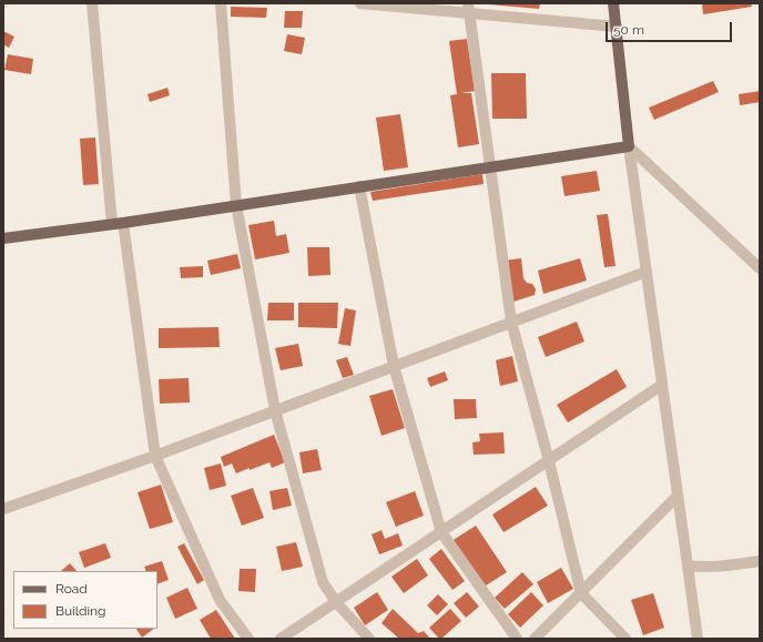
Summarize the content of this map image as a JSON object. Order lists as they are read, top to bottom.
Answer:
{
  "legend": ["Road", "Building"],
  "scale_bar": "50 m"
}
